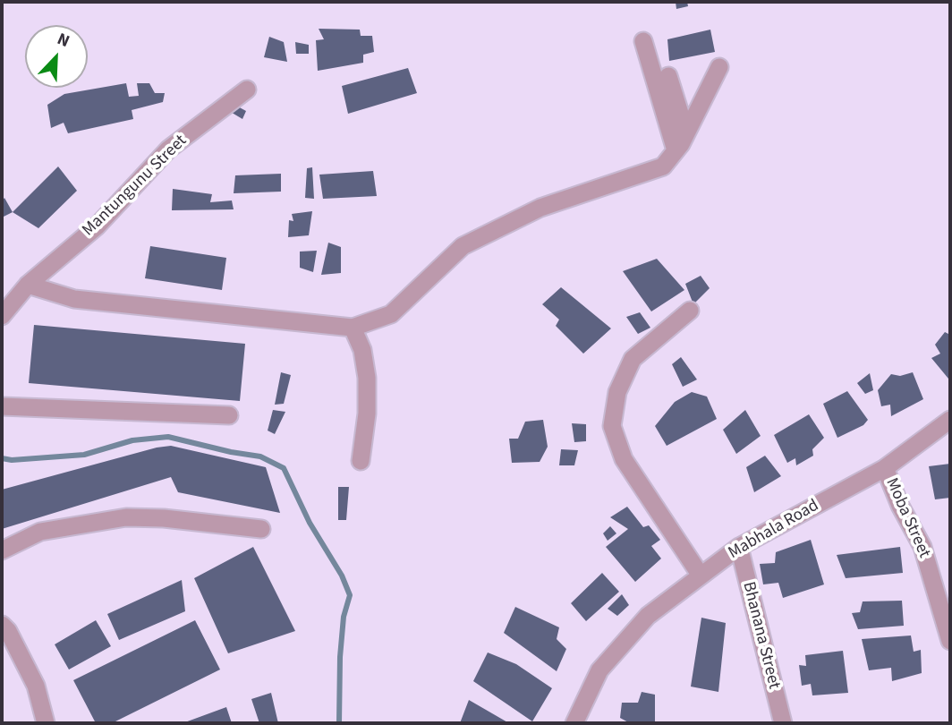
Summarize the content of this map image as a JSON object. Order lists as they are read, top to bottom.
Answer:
{
  "streets": {
    "street": [
      "Mantungunu Street",
      "Moba Street",
      "Mabhala Road",
      "Bhanana Street"
    ]
  },
  "crossings": [
    ["Moba Street", "Mabhala Road"],
    ["Mabhala Road", "Bhanana Street"]
  ],
  "north": "top right"
}
